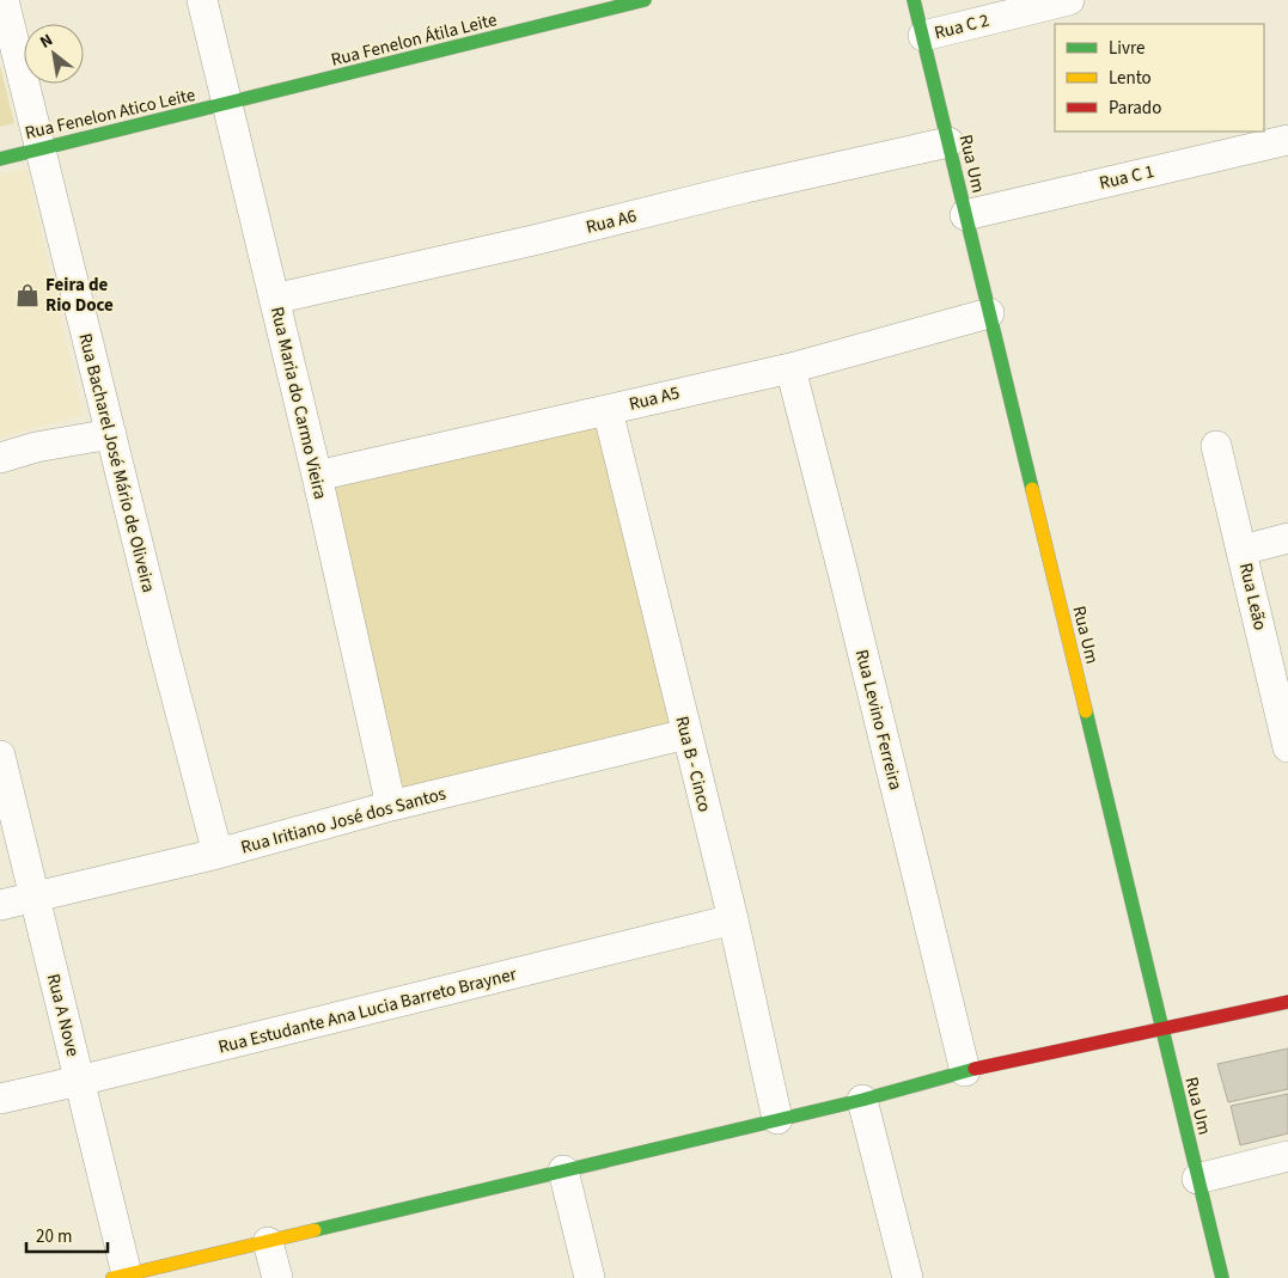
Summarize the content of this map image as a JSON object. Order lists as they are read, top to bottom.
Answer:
{
  "streets": {
    "street": [
      "Rua C 2",
      "Rua Fenelon Átila Leite",
      "Rua Fenelon Atico Leite",
      "Rua Um",
      "Rua C 1",
      "Rua A6",
      "Rua A5",
      "Rua Maria do Carmo Vieira",
      "Rua Bacharel José Mário de Oliveira",
      "Rua Leão",
      "Rua Levino Ferreira",
      "Rua B - Cinco",
      "Rua Iritiano José dos Santos",
      "Rua Estudante Ana Lucia Barreto Brayner",
      "Rua A Nove"
    ]
  },
  "crossings": [
    ["Rua C 2", "Rua Um"],
    ["Rua Fenelon Átila Leite", "Rua Fenelon Atico Leite"],
    ["Rua Fenelon Átila Leite", "Rua Maria do Carmo Vieira"],
    ["Rua Fenelon Atico Leite", "Rua Maria do Carmo Vieira"],
    ["Rua Fenelon Atico Leite", "Rua Bacharel José Mário de Oliveira"],
    ["Rua Um", "Rua C 1"],
    ["Rua Um", "Rua A6"],
    ["Rua Um", "Rua A5"],
    ["Rua A6", "Rua Maria do Carmo Vieira"],
    ["Rua A5", "Rua Maria do Carmo Vieira"],
    ["Rua A5", "Rua Levino Ferreira"],
    ["Rua A5", "Rua B - Cinco"],
    ["Rua Maria do Carmo Vieira", "Rua Iritiano José dos Santos"],
    ["Rua Bacharel José Mário de Oliveira", "Rua Iritiano José dos Santos"],
    ["Rua B - Cinco", "Rua Iritiano José dos Santos"],
    ["Rua B - Cinco", "Rua Estudante Ana Lucia Barreto Brayner"],
    ["Rua Iritiano José dos Santos", "Rua A Nove"],
    ["Rua Estudante Ana Lucia Barreto Brayner", "Rua A Nove"]
  ],
  "places": {
    "shop": ["Feira de Rio Doce"]
  },
  "legend": ["Livre", "Lento", "Parado"],
  "scale_bar": "20 m",
  "north": "top left"
}
